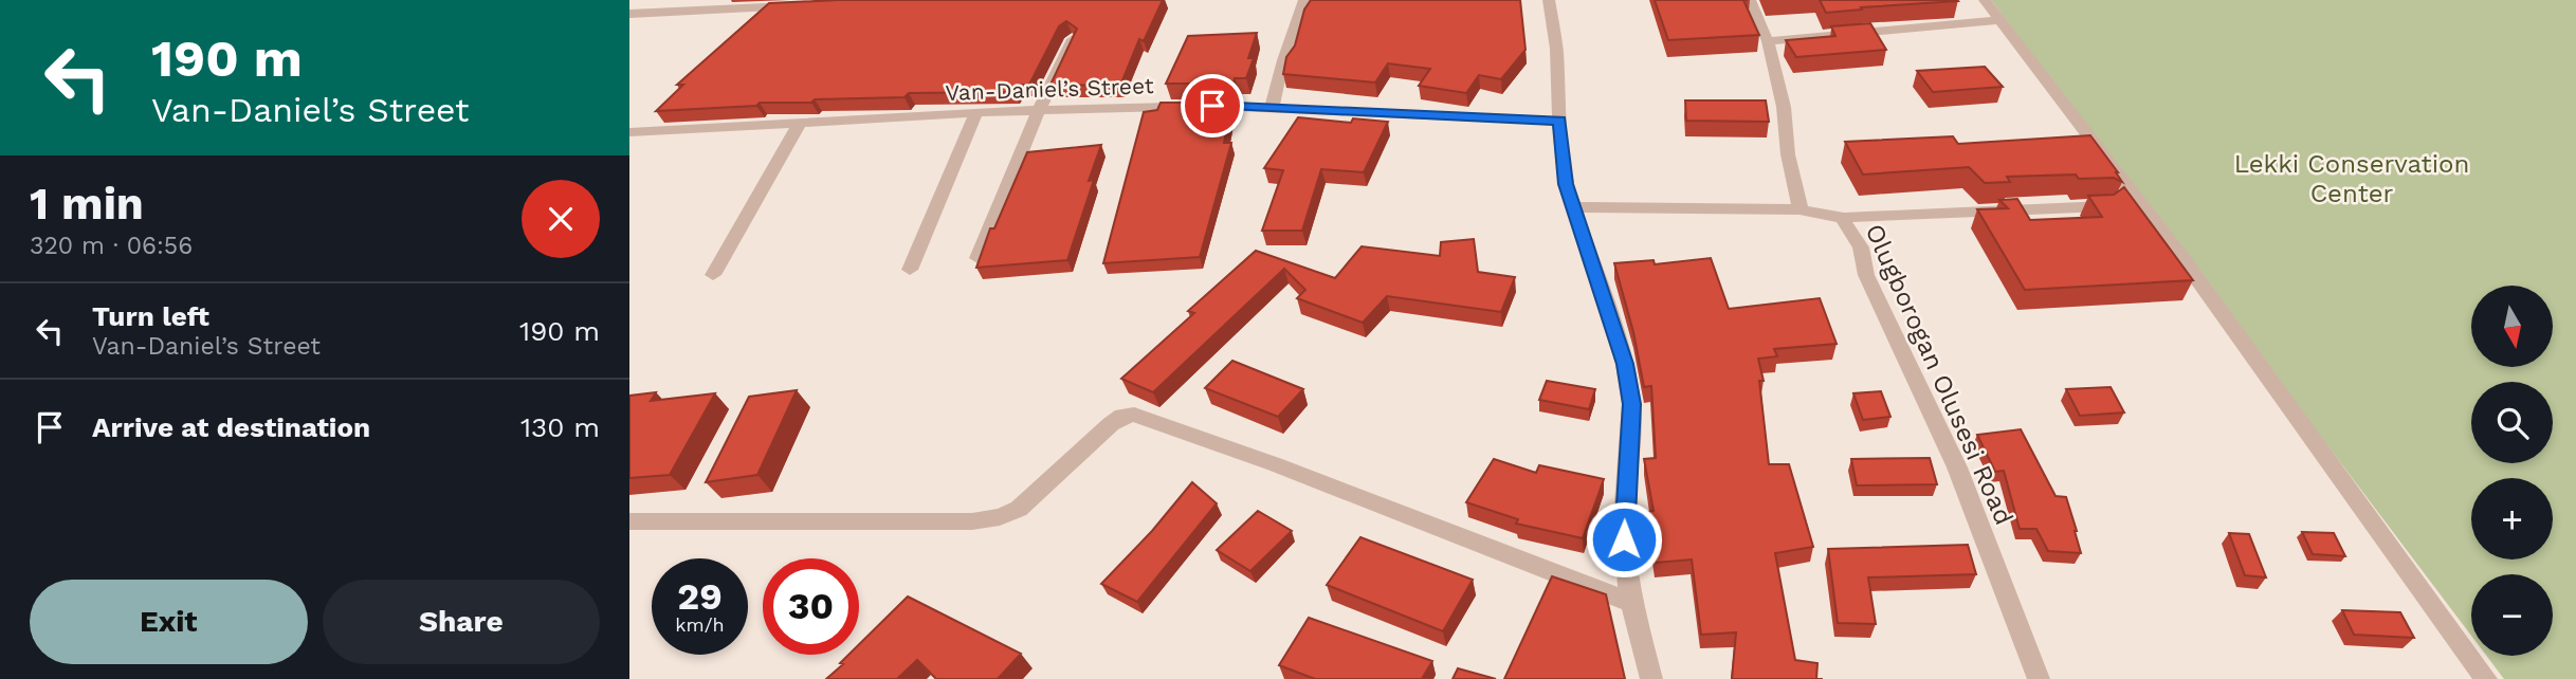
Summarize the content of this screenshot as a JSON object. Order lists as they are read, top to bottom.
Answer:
{
  "streets": {
    "street": ["Van-Daniel’s Street", "Olugborogan Olusesi Road"]
  },
  "parks": ["Lekki Conservation Center"],
  "north": "bottom",
  "page": {
    "turn": ["190 m", "Van-Daniel’s Street"],
    "heading": ["1 min", "320 m · 06:56"],
    "list": [
      {
        "name": "Turn left",
        "note": "Van-Daniel’s Street",
        "value": "190 m"
      },
      {
        "name": "Arrive at destination",
        "value": "130 m"
      }
    ],
    "map_buttons": ["+", "−"],
    "speed": "29 km/h",
    "limit": "30",
    "buttons": ["Exit", "Share"]
  }
}
